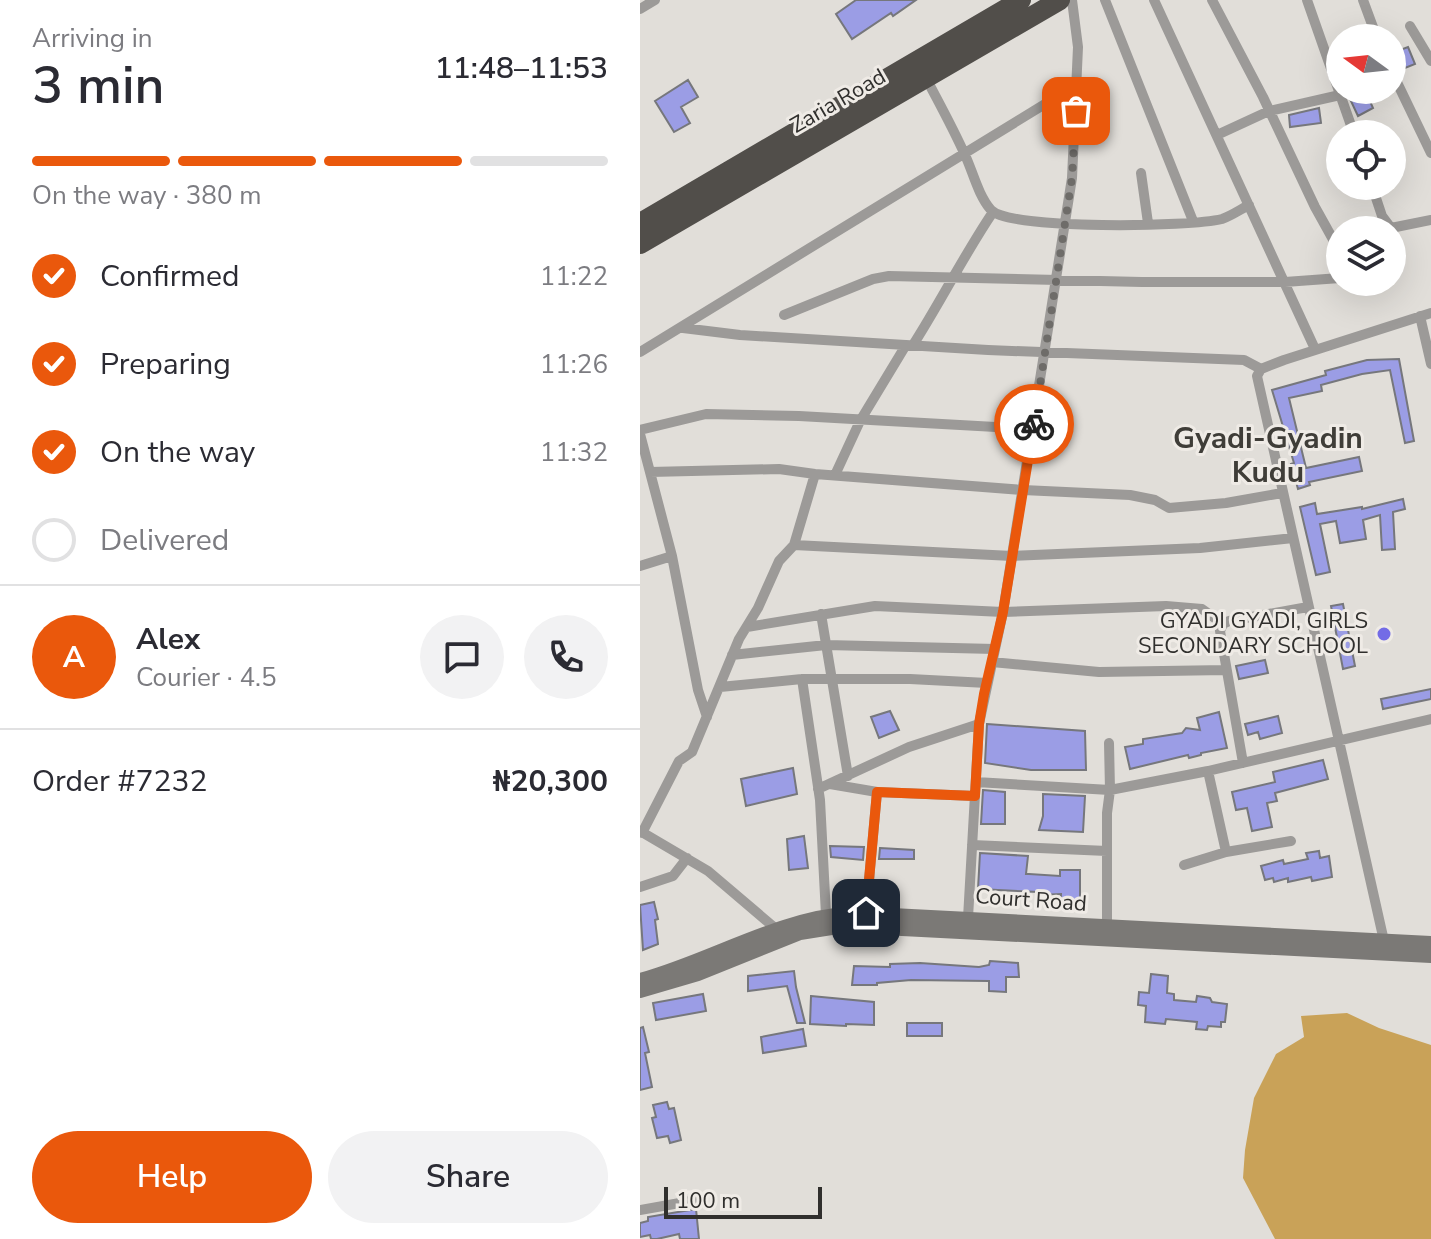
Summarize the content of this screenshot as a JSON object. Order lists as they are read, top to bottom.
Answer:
{
  "streets": {
    "highway": ["Zaria Road"],
    "main road": ["Court Road"]
  },
  "districts": ["Gyadi-Gyadin Kudu"],
  "places": ["GYADI GYADI, GIRLS SECONDARY SCHOOL"],
  "scale_bar": "100 m",
  "north": "left",
  "page": {
    "heading": ["3 min", "Arriving in", "11:48–11:53"],
    "panel": [
      "Alex",
      "Courier · 4.5",
      "Order #7232",
      "₦20,300"
    ],
    "bar": "On the way · 380 m",
    "list": [
      ["Confirmed", "11:22"],
      ["Preparing", "11:26"],
      ["On the way", "11:32"],
      "Delivered"
    ],
    "round": "A",
    "buttons": ["Help", "Share"],
    "scale": "100 m"
  }
}
